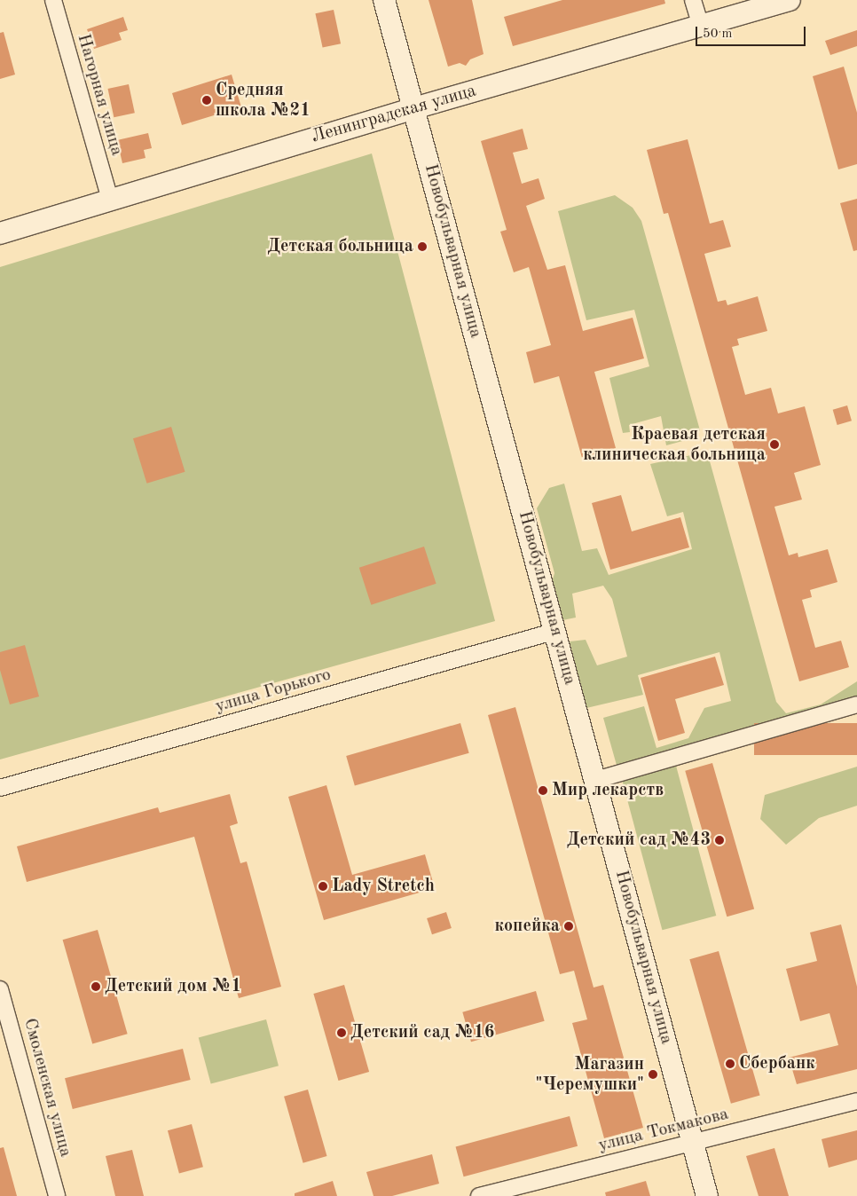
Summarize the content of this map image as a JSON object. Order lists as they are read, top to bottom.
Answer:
{
  "streets": {
    "street": [
      "Нагорная улица",
      "Ленинградская улица",
      "Новобульварная улица",
      "улица Горького",
      "Смоленская улица",
      "улица Токмакова"
    ]
  },
  "crossings": [
    ["Нагорная улица", "Ленинградская улица"],
    ["Ленинградская улица", "Новобульварная улица"],
    ["Новобульварная улица", "улица Горького"],
    ["Новобульварная улица", "улица Токмакова"]
  ],
  "places": [
    "Средняя школа №21",
    "Детская больница",
    "Краевая детская клиническая больница",
    "Мир лекарств",
    "Детский сад №43",
    "Lady Stretch",
    "копейка",
    "Детский дом №1",
    "Детский сад №16",
    "Сбербанк",
    "Магазин \"Черемушки\""
  ],
  "scale_bar": "50 m"
}
